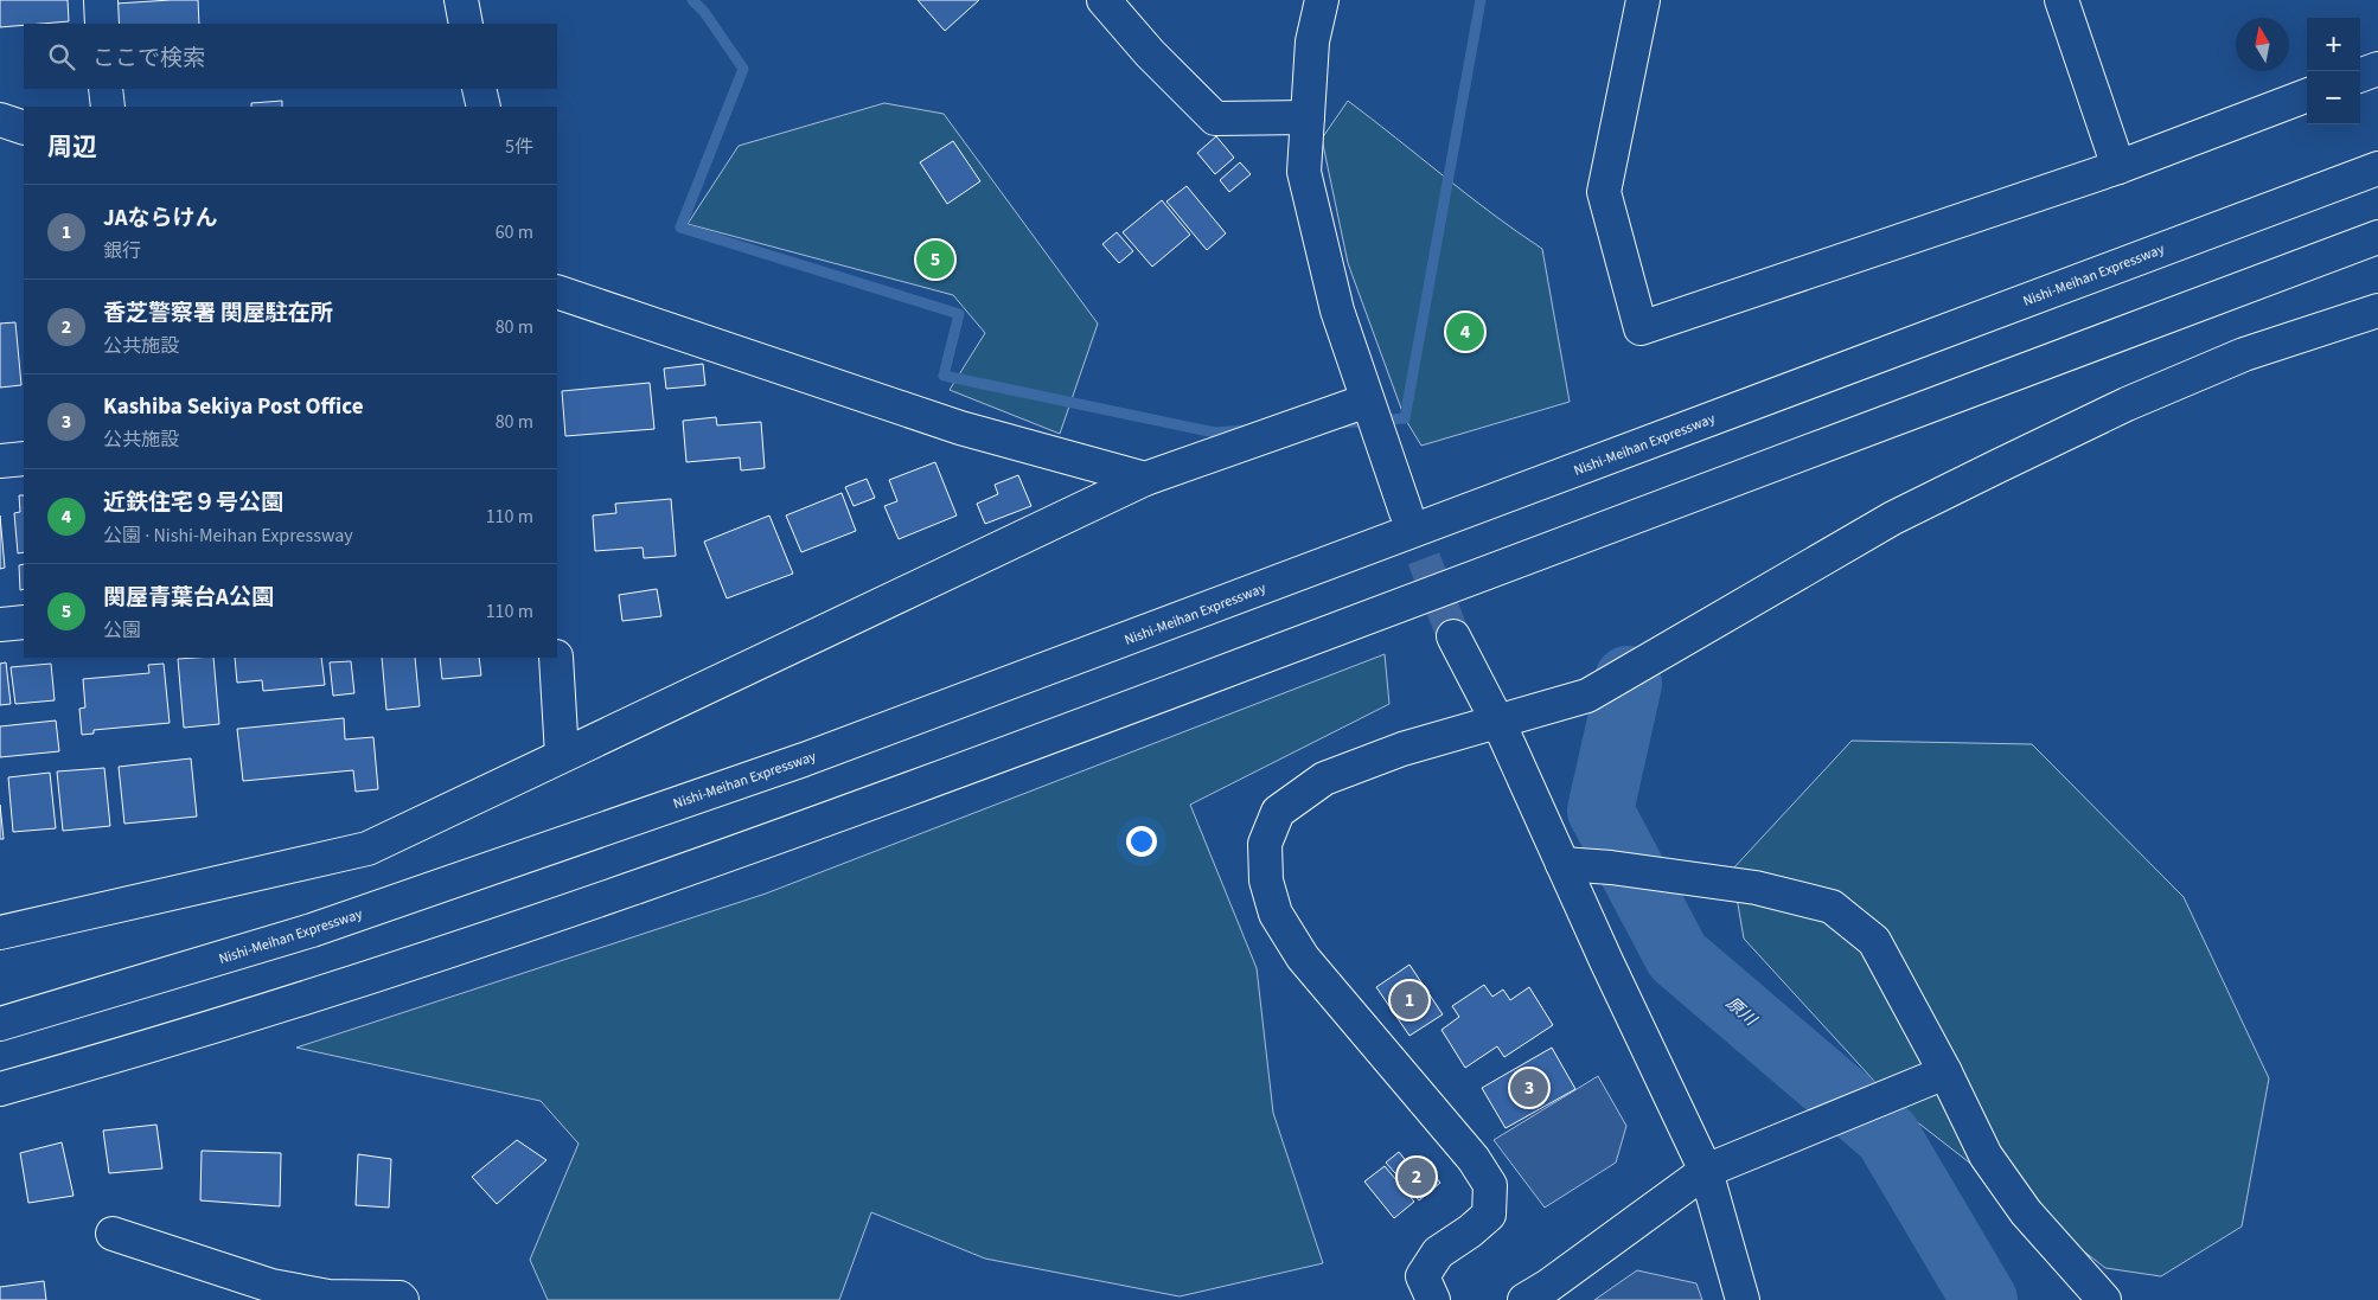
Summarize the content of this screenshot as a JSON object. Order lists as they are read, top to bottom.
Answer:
{
  "streets": {
    "main road": ["Nishi-Meihan Expressway"]
  },
  "water": ["原川"],
  "north": "top",
  "page": {
    "map_buttons": ["+", "−"],
    "search": "ここで検索",
    "heading": ["周辺", "5件"],
    "list": [
      {
        "mark": "1",
        "name": "JAならけん",
        "note": "銀行",
        "value": "60 m"
      },
      {
        "mark": "2",
        "name": "香芝警察署 関屋駐在所",
        "note": "公共施設",
        "value": "80 m"
      },
      {
        "mark": "3",
        "name": "Kashiba Sekiya Post Office",
        "note": "公共施設",
        "value": "80 m"
      },
      {
        "mark": "4",
        "name": "近鉄住宅９号公園",
        "note": "公園 · Nishi-Meihan Expressway",
        "value": "110 m"
      },
      {
        "mark": "5",
        "name": "関屋青葉台A公園",
        "note": "公園",
        "value": "110 m"
      }
    ],
    "pins": [
      "5",
      "4",
      "1",
      "3",
      "2"
    ]
  }
}
